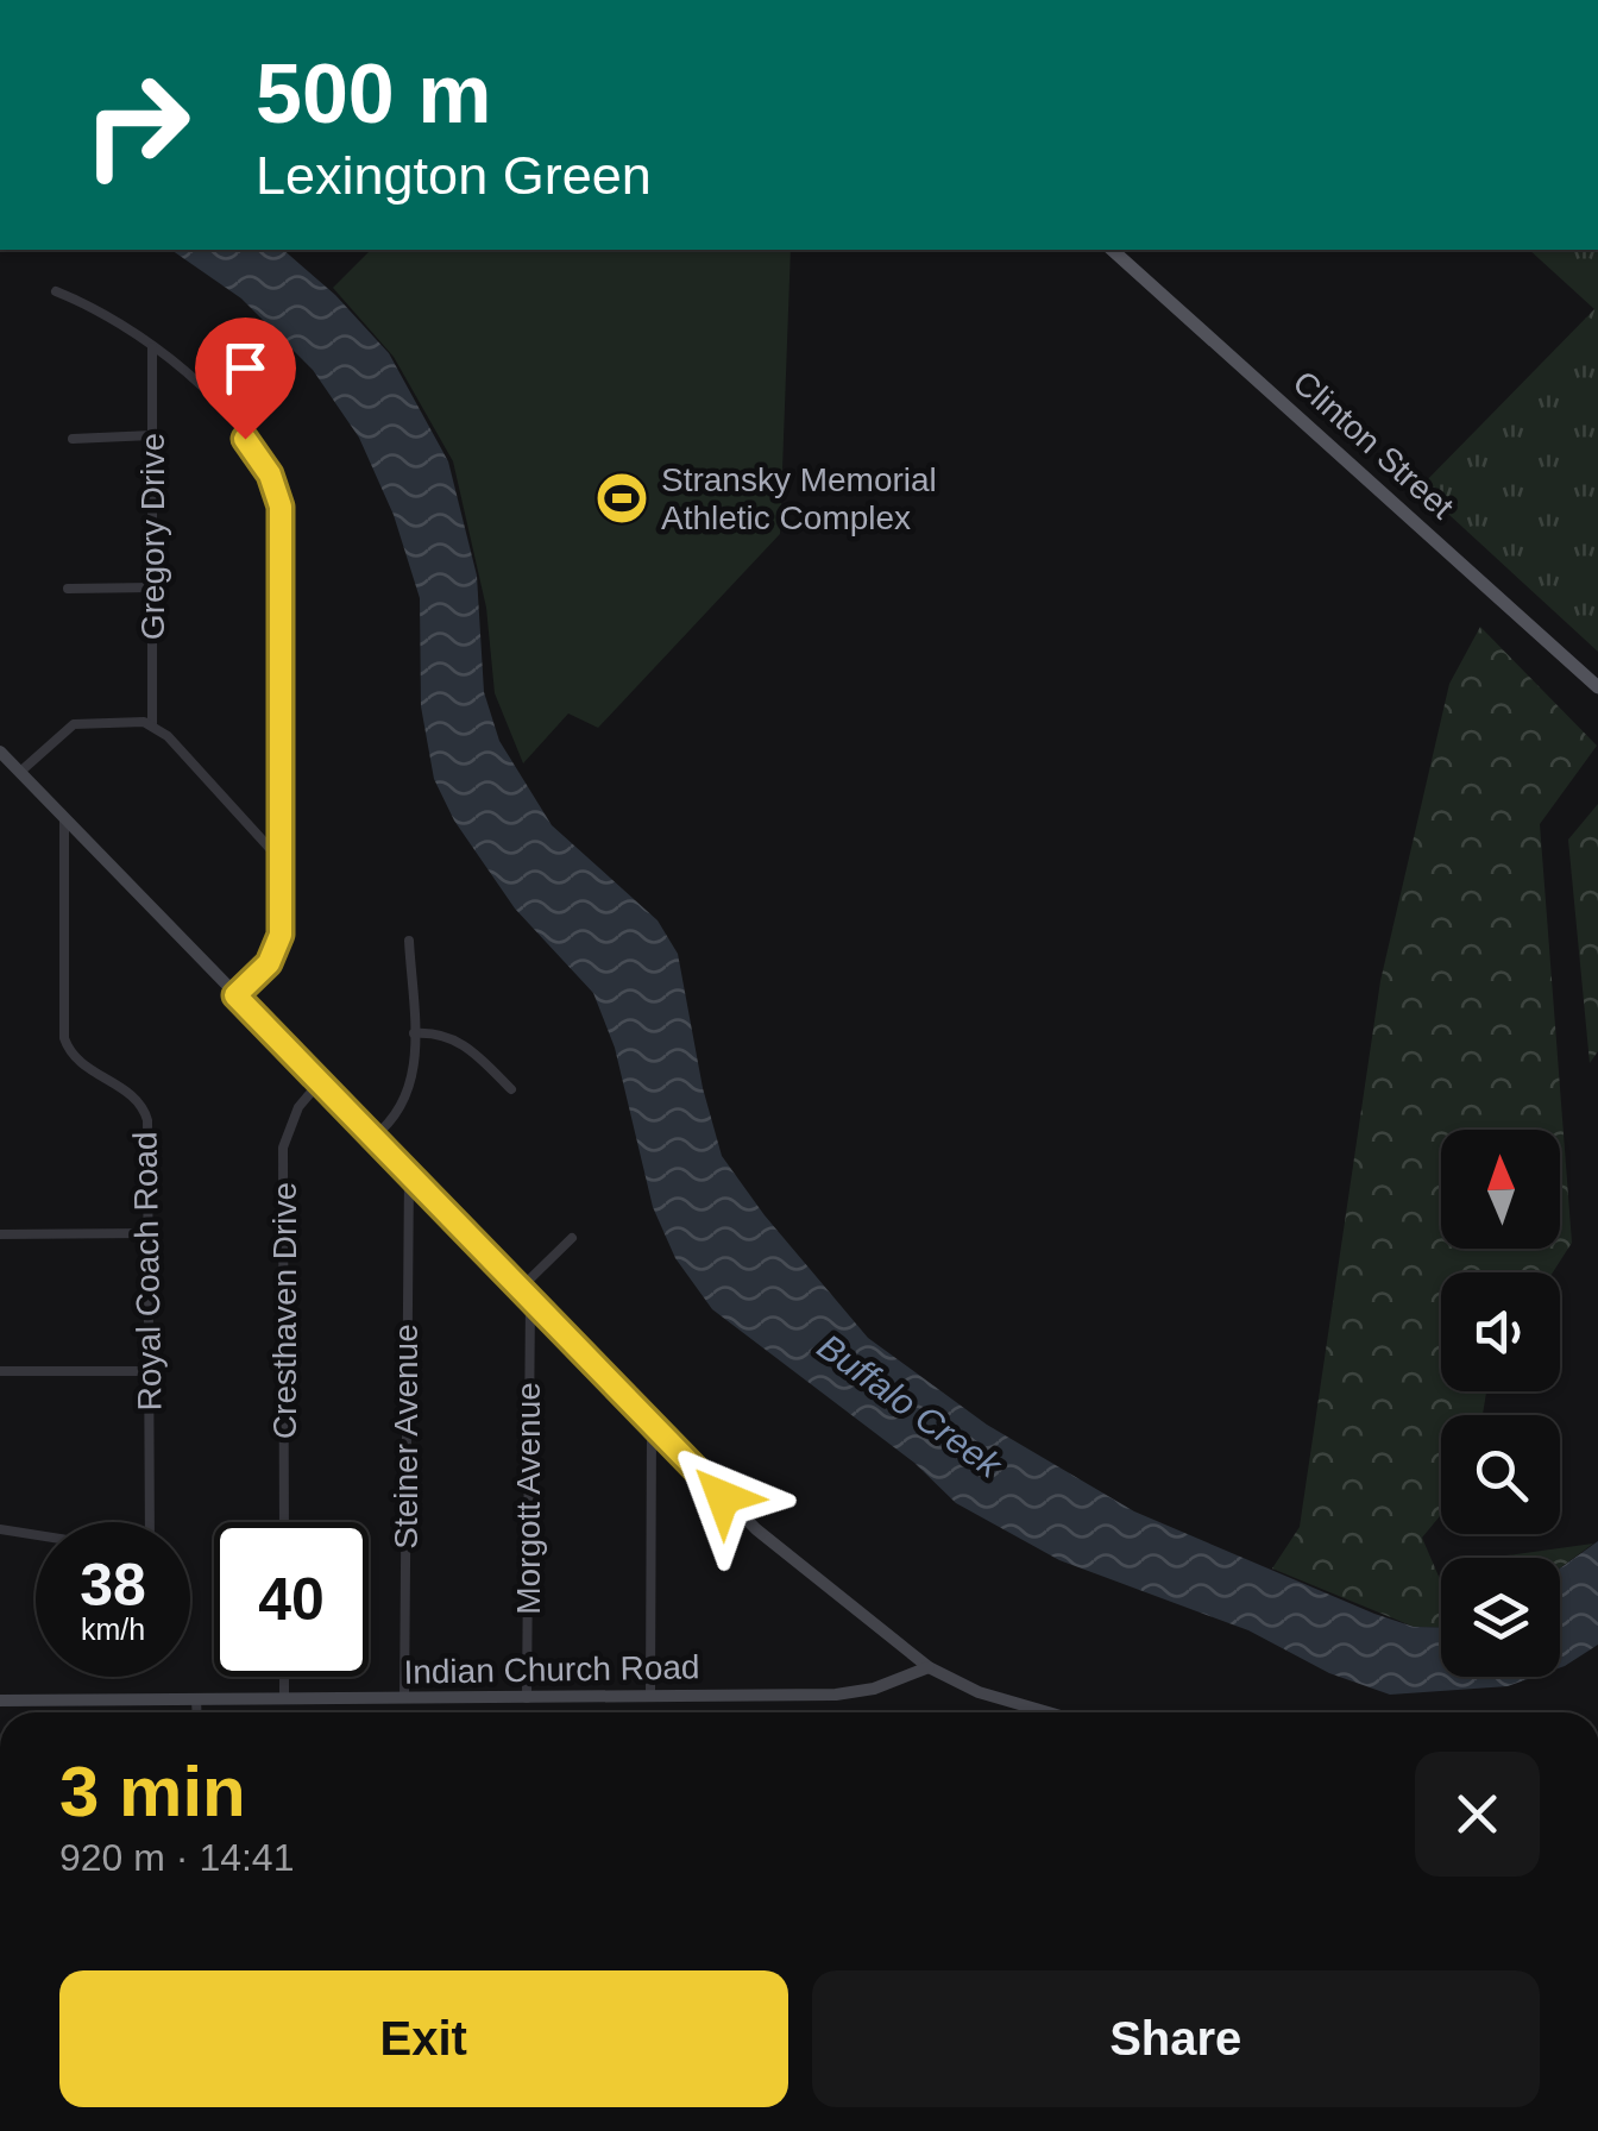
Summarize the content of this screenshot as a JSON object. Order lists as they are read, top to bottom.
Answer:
{
  "streets": {
    "main road": ["Clinton Street"],
    "street": [
      "Gregory Drive",
      "Royal Coach Road",
      "Cresthaven Drive",
      "Steiner Avenue",
      "Morgott Avenue",
      "Indian Church Road"
    ]
  },
  "crossings": [
    ["Steiner Avenue", "Indian Church Road"],
    ["Morgott Avenue", "Indian Church Road"]
  ],
  "water": ["Buffalo Creek"],
  "places": {
    "sports": ["Stransky Memorial Athletic Complex"]
  },
  "north": "top",
  "page": {
    "turn": ["500 m", "Lexington Green"],
    "speed": "38 km/h",
    "limit": "40",
    "heading": ["3 min", "920 m · 14:41"],
    "buttons": ["Exit", "Share"]
  }
}
